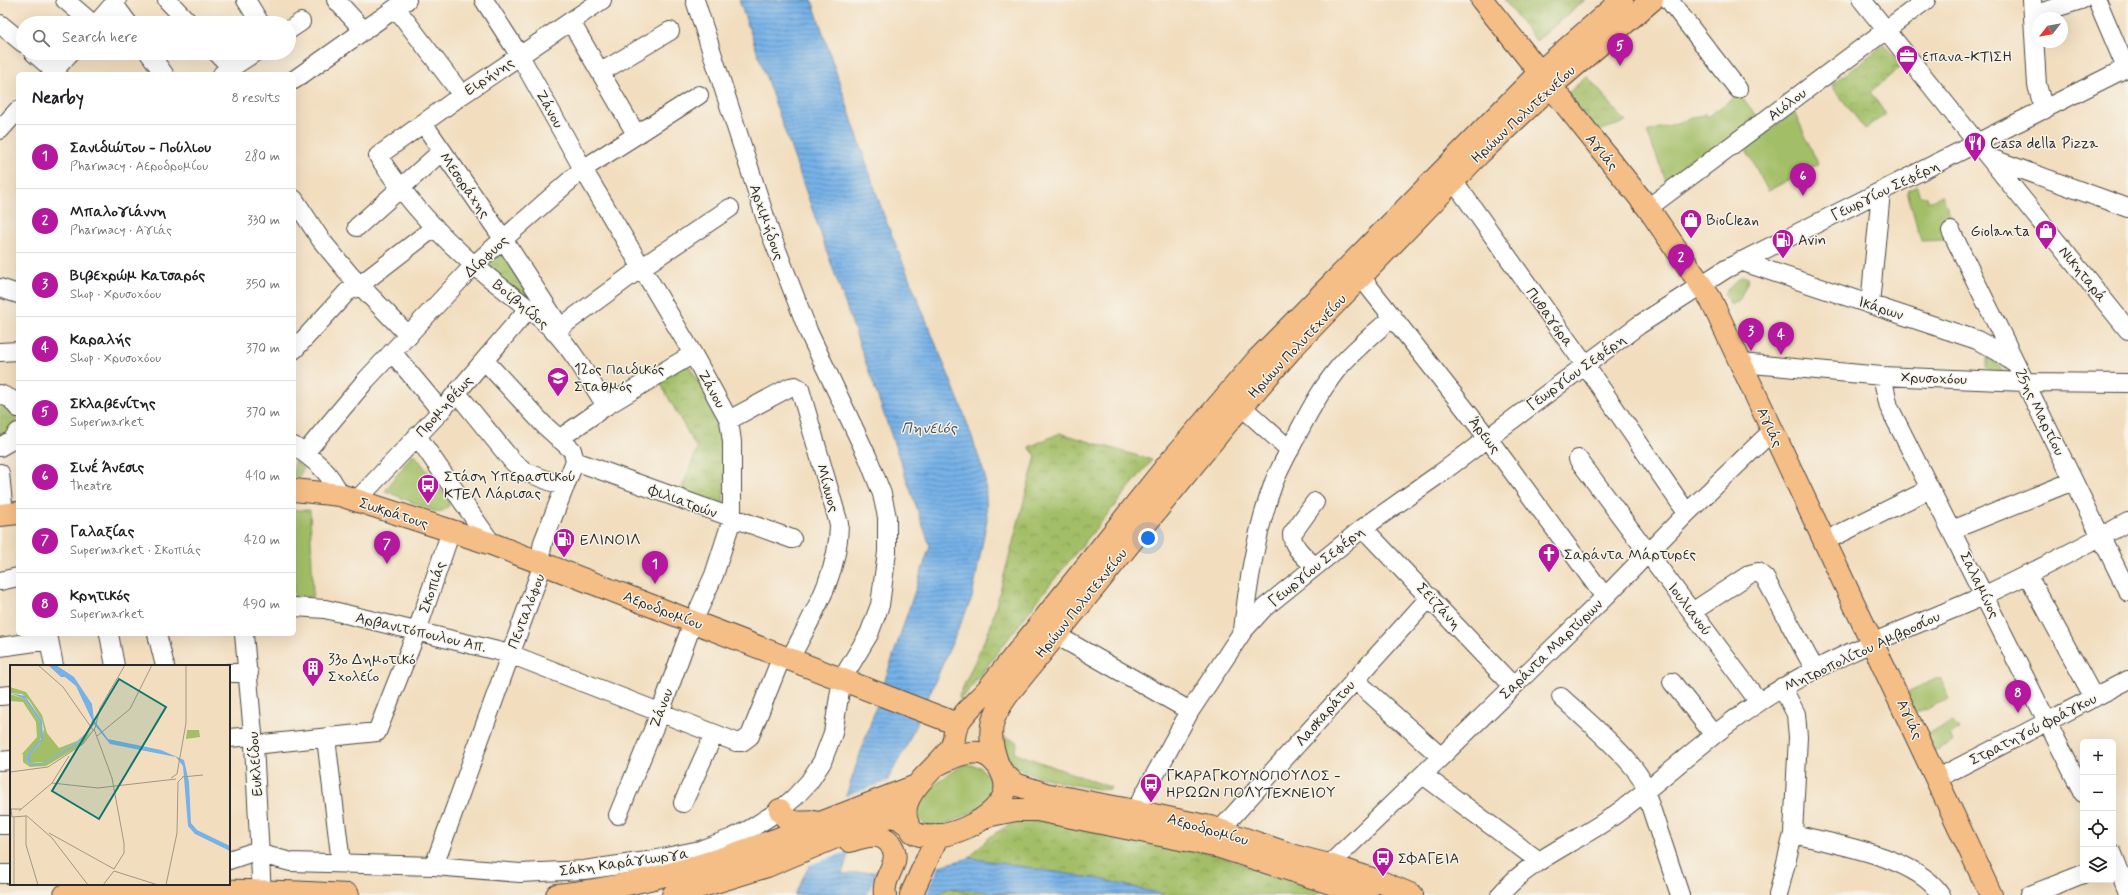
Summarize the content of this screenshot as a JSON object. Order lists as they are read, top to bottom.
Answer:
{
  "streets": {
    "main road": [
      "Ηρώων Πολυτεχνείου",
      "Αγιάς",
      "Σωκράτους",
      "Αεροδρομίου",
      "Σάκη Καράγιωργα"
    ],
    "street": [
      "Ειρήνης",
      "Αιόλου",
      "Ζάνου",
      "Μεσοράχης",
      "Γεωργίου Σεφέρη",
      "Αρχιμήδους",
      "Δίρφυος",
      "Νικηταρά",
      "Βοϊβηίδος",
      "Ικάρων",
      "Πυθαγόρα",
      "Χρυσοχόου",
      "Προμηθέως",
      "25ης Μαρτίου",
      "Άρεως",
      "Μίνωος",
      "Φιλιατρών",
      "Σαλαμίνος",
      "Σκοπιάς",
      "Σεϊζάνη",
      "Ιουλιανού",
      "Πενταλόφου",
      "Αρβανιτόπουλου Απ.",
      "Σαράντα Μαρτύρων",
      "Μητροπολίτου Αμβροσίου",
      "Λασκαράτου",
      "Στρατηγού Φράγκου",
      "Ευκλείδου"
    ]
  },
  "crossings": [
    ["Ειρήνης", "Ζάνου"],
    ["Ειρήνης", "Μεσοράχης"],
    ["Ειρήνης", "Βοϊβηίδος"],
    ["Αιόλου", "Αγιάς"],
    ["Αιόλου", "Νικηταρά"],
    ["Ζάνου", "Δίρφυος"],
    ["Ζάνου", "Μίνωος"],
    ["Ζάνου", "Φιλιατρών"],
    ["Ζάνου", "Αεροδρομίου"],
    ["Ζάνου", "Αρβανιτόπουλου Απ."],
    ["Ηρώων Πολυτεχνείου", "Αγιάς"],
    ["Ηρώων Πολυτεχνείου", "Πυθαγόρα"],
    ["Ηρώων Πολυτεχνείου", "Άρεως"],
    ["Ηρώων Πολυτεχνείου", "Αεροδρομίου"],
    ["Αγιάς", "Γεωργίου Σεφέρη"],
    ["Αγιάς", "Χρυσοχόου"],
    ["Αγιάς", "Σαράντα Μαρτύρων"],
    ["Αγιάς", "Μητροπολίτου Αμβροσίου"],
    ["Αγιάς", "Στρατηγού Φράγκου"],
    ["Μεσοράχης", "Δίρφυος"],
    ["Μεσοράχης", "Βοϊβηίδος"],
    ["Γεωργίου Σεφέρη", "Νικηταρά"],
    ["Γεωργίου Σεφέρη", "Ικάρων"],
    ["Γεωργίου Σεφέρη", "Πυθαγόρα"],
    ["Γεωργίου Σεφέρη", "Άρεως"],
    ["Γεωργίου Σεφέρη", "Σεϊζάνη"],
    ["Γεωργίου Σεφέρη", "Αεροδρομίου"],
    ["Αρχιμήδους", "Σάκη Καράγιωργα"],
    ["Δίρφυος", "Βοϊβηίδος"],
    ["Βοϊβηίδος", "Προμηθέως"],
    ["Ικάρων", "25ης Μαρτίου"],
    ["Πυθαγόρα", "Σαράντα Μαρτύρων"],
    ["Χρυσοχόου", "25ης Μαρτίου"],
    ["Χρυσοχόου", "Σαλαμίνος"],
    ["Προμηθέως", "Σωκράτους"],
    ["25ης Μαρτίου", "Μητροπολίτου Αμβροσίου"],
    ["Άρεως", "Σαράντα Μαρτύρων"],
    ["Μίνωος", "Αεροδρομίου"],
    ["Μίνωος", "Αρβανιτόπουλου Απ."],
    ["Φιλιατρών", "Πενταλόφου"],
    ["Σωκράτους", "Σκοπιάς"],
    ["Σωκράτους", "Αεροδρομίου"],
    ["Σαλαμίνος", "Μητροπολίτου Αμβροσίου"],
    ["Σαλαμίνος", "Στρατηγού Φράγκου"],
    ["Σκοπιάς", "Αρβανιτόπουλου Απ."],
    ["Σεϊζάνη", "Σαράντα Μαρτύρων"],
    ["Σεϊζάνη", "Λασκαράτου"],
    ["Ιουλιανού", "Σαράντα Μαρτύρων"],
    ["Ιουλιανού", "Μητροπολίτου Αμβροσίου"],
    ["Αεροδρομίου", "Πενταλόφου"],
    ["Αεροδρομίου", "Αρβανιτόπουλου Απ."],
    ["Αεροδρομίου", "Σαράντα Μαρτύρων"],
    ["Αεροδρομίου", "Λασκαράτου"],
    ["Αεροδρομίου", "Σάκη Καράγιωργα"],
    ["Πενταλόφου", "Αρβανιτόπουλου Απ."],
    ["Πενταλόφου", "Σάκη Καράγιωργα"],
    ["Ευκλείδου", "Σάκη Καράγιωργα"]
  ],
  "water": ["Πηνειός"],
  "places": {
    "office": ["επανα-ΚΤΙΣΗ"],
    "restaurant": ["Casa della Pizza"],
    "shop": ["BioClean", "Giolanta"],
    "fuel station": ["Avin", "ΕΛΙΝΟΙΛ"],
    "school or university": ["12ος Παιδικός Σταθμός"],
    "bus stop": ["Στάση Υπεραστικού ΚΤΕΛ Λάρισας", "ΓΚΑΡΑΓΚΟΥΝΟΠΟΥΛΟΣ - ΗΡΩΩΝ ΠΟΛΥΤΕΧΝΕΙΟΥ", "ΣΦΑΓΕΙΑ"],
    "church": ["Σαράντα Μάρτυρες"],
    "building": ["33ο Δημοτικό Σχολείο"]
  },
  "north": "bottom left",
  "page": {
    "search": "Search here",
    "pins": [
      "5",
      "6",
      "2",
      "3",
      "4",
      "7",
      "1",
      "8"
    ],
    "heading": ["Nearby", "8 results"],
    "list": [
      {
        "mark": "1",
        "name": "Σανιδιώτου - Πούλιου",
        "note": "Pharmacy · Αεροδρομίου",
        "value": "280 m"
      },
      {
        "mark": "2",
        "name": "Μπαλογιάννη",
        "note": "Pharmacy · Αγιάς",
        "value": "330 m"
      },
      {
        "mark": "3",
        "name": "Βιβεχρώμ Κατσαρός",
        "note": "Shop · Χρυσοχόου",
        "value": "350 m"
      },
      {
        "mark": "4",
        "name": "Καραλής",
        "note": "Shop · Χρυσοχόου",
        "value": "370 m"
      },
      {
        "mark": "5",
        "name": "Σκλαβενίτης",
        "note": "Supermarket",
        "value": "370 m"
      },
      {
        "mark": "6",
        "name": "Σινέ Άνεσις",
        "note": "Theatre",
        "value": "410 m"
      },
      {
        "mark": "7",
        "name": "Γαλαξίας",
        "note": "Supermarket · Σκοπιάς",
        "value": "420 m"
      },
      {
        "mark": "8",
        "name": "Κρητικός",
        "note": "Supermarket",
        "value": "490 m"
      }
    ],
    "map_buttons": ["+", "−"]
  }
}
